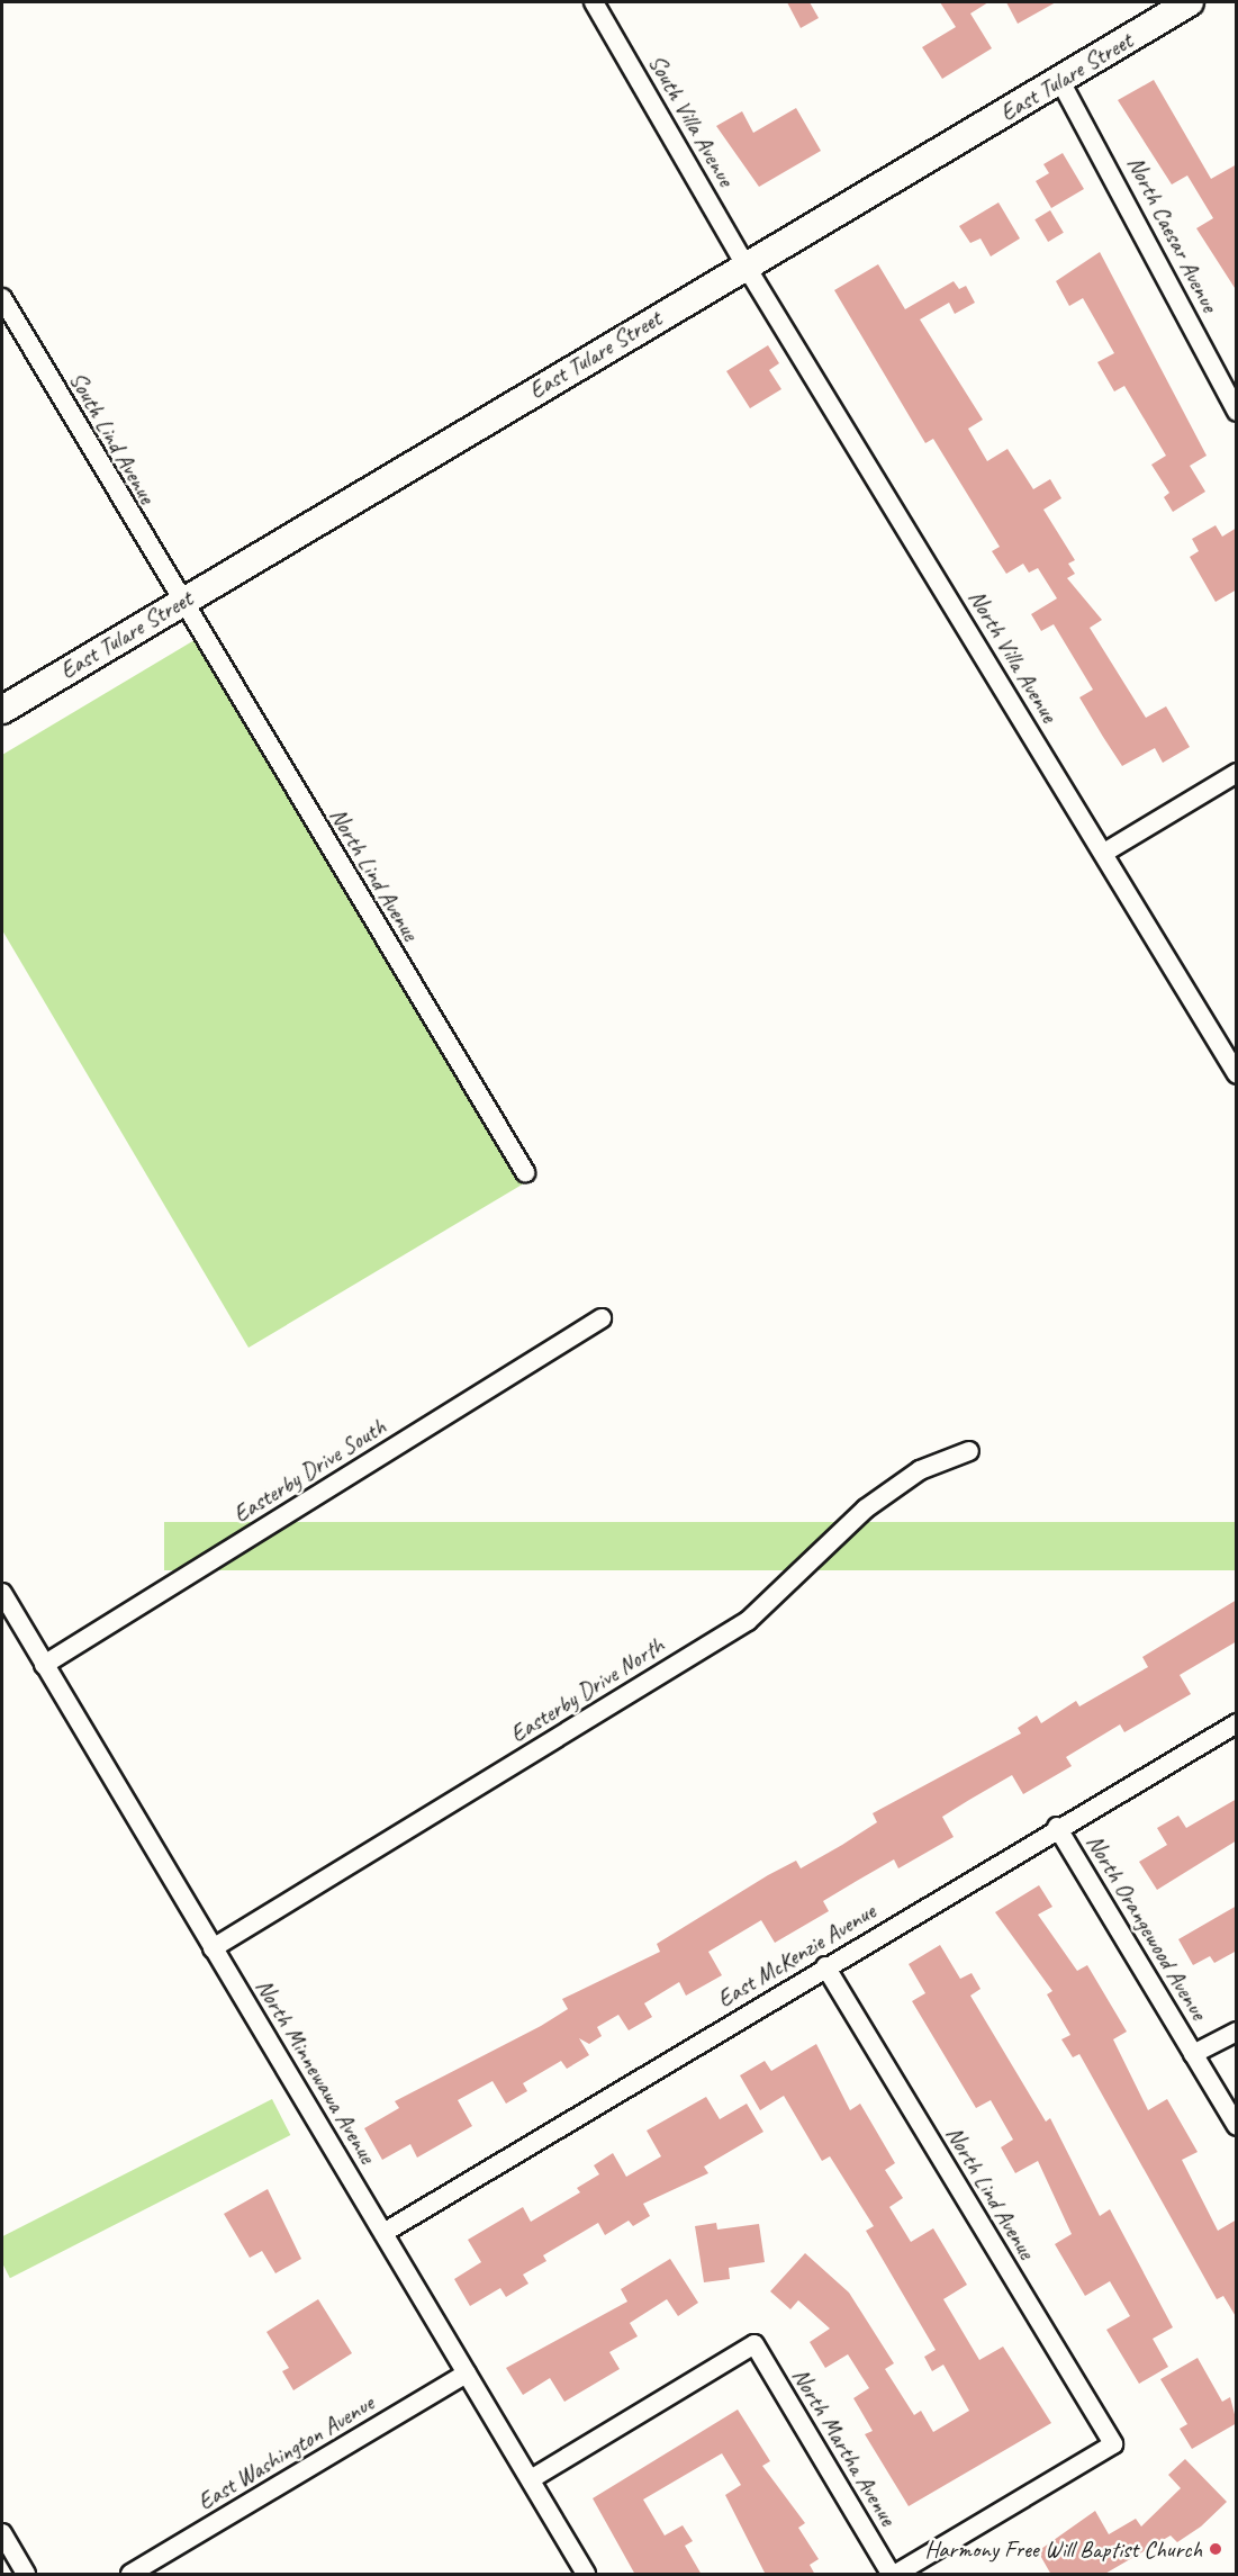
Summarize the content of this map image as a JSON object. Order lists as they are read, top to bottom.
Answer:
{
  "streets": {
    "main road": ["East Tulare Street"],
    "street": [
      "South Villa Avenue",
      "North Caesar Avenue",
      "South Lind Avenue",
      "North Villa Avenue",
      "North Lind Avenue",
      "Easterby Drive South",
      "Easterby Drive North",
      "North Orangewood Avenue",
      "East McKenzie Avenue",
      "North Minnewawa Avenue",
      "North Martha Avenue",
      "East Washington Avenue"
    ]
  },
  "crossings": [
    ["East Tulare Street", "South Villa Avenue"],
    ["East Tulare Street", "North Caesar Avenue"],
    ["East Tulare Street", "South Lind Avenue"],
    ["East Tulare Street", "North Villa Avenue"],
    ["East Tulare Street", "North Lind Avenue"],
    ["South Villa Avenue", "North Villa Avenue"],
    ["South Lind Avenue", "North Lind Avenue"],
    ["North Lind Avenue", "East McKenzie Avenue"],
    ["North Lind Avenue", "North Martha Avenue"],
    ["Easterby Drive South", "North Minnewawa Avenue"],
    ["Easterby Drive North", "North Minnewawa Avenue"],
    ["North Orangewood Avenue", "East McKenzie Avenue"],
    ["East McKenzie Avenue", "North Minnewawa Avenue"],
    ["North Minnewawa Avenue", "North Martha Avenue"],
    ["North Minnewawa Avenue", "East Washington Avenue"]
  ],
  "places": ["Harmony Free Will Baptist Church"]
}
